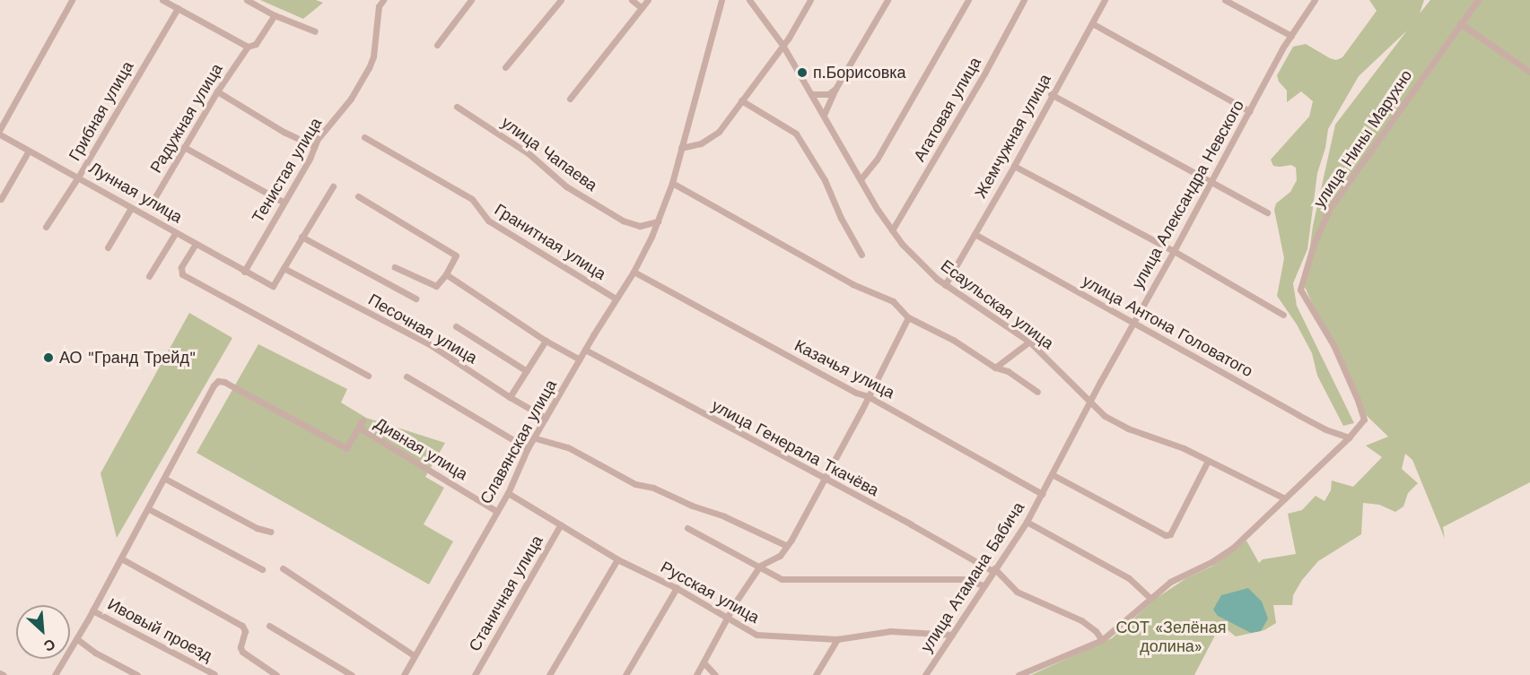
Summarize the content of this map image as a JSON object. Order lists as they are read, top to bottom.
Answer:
{
  "streets": {
    "street": [
      "Агатовая улица",
      "Грибная улица",
      "Радужная улица",
      "Жемчужная улица",
      "улица Нины Марухно",
      "улица Чапаева",
      "Тенистая улица",
      "Лунная улица",
      "улица Александра Невского",
      "Гранитная улица",
      "Есаульская улица",
      "улица Антона Головатого",
      "Песочная улица",
      "Казачья улица",
      "Славянская улица",
      "улица Генерала Ткачёва",
      "Дивная улица",
      "улица Атамана Бабича",
      "Русская улица",
      "Станичная улица",
      "Ивовый проезд"
    ]
  },
  "crossings": [
    ["Агатовая улица", "Есаульская улица"],
    ["Грибная улица", "Лунная улица"],
    ["Жемчужная улица", "Есаульская улица"],
    ["Жемчужная улица", "улица Антона Головатого"],
    ["улица Нины Марухно", "улица Антона Головатого"],
    ["улица Чапаева", "Славянская улица"],
    ["Тенистая улица", "Лунная улица"],
    ["Лунная улица", "Песочная улица"],
    ["улица Александра Невского", "Есаульская улица"],
    ["улица Александра Невского", "улица Антона Головатого"],
    ["Гранитная улица", "Славянская улица"],
    ["Песочная улица", "Славянская улица"],
    ["Казачья улица", "Славянская улица"],
    ["Казачья улица", "улица Атамана Бабича"],
    ["Славянская улица", "улица Генерала Ткачёва"],
    ["Славянская улица", "Дивная улица"],
    ["Славянская улица", "Русская улица"],
    ["улица Генерала Ткачёва", "улица Атамана Бабича"],
    ["улица Атамана Бабича", "Русская улица"],
    ["Русская улица", "Станичная улица"]
  ],
  "parks": ["СОТ «Зелёная долина»"],
  "places": ["п.Борисовка", "АО \"Гранд Трейд\""],
  "north": "bottom right"
}
